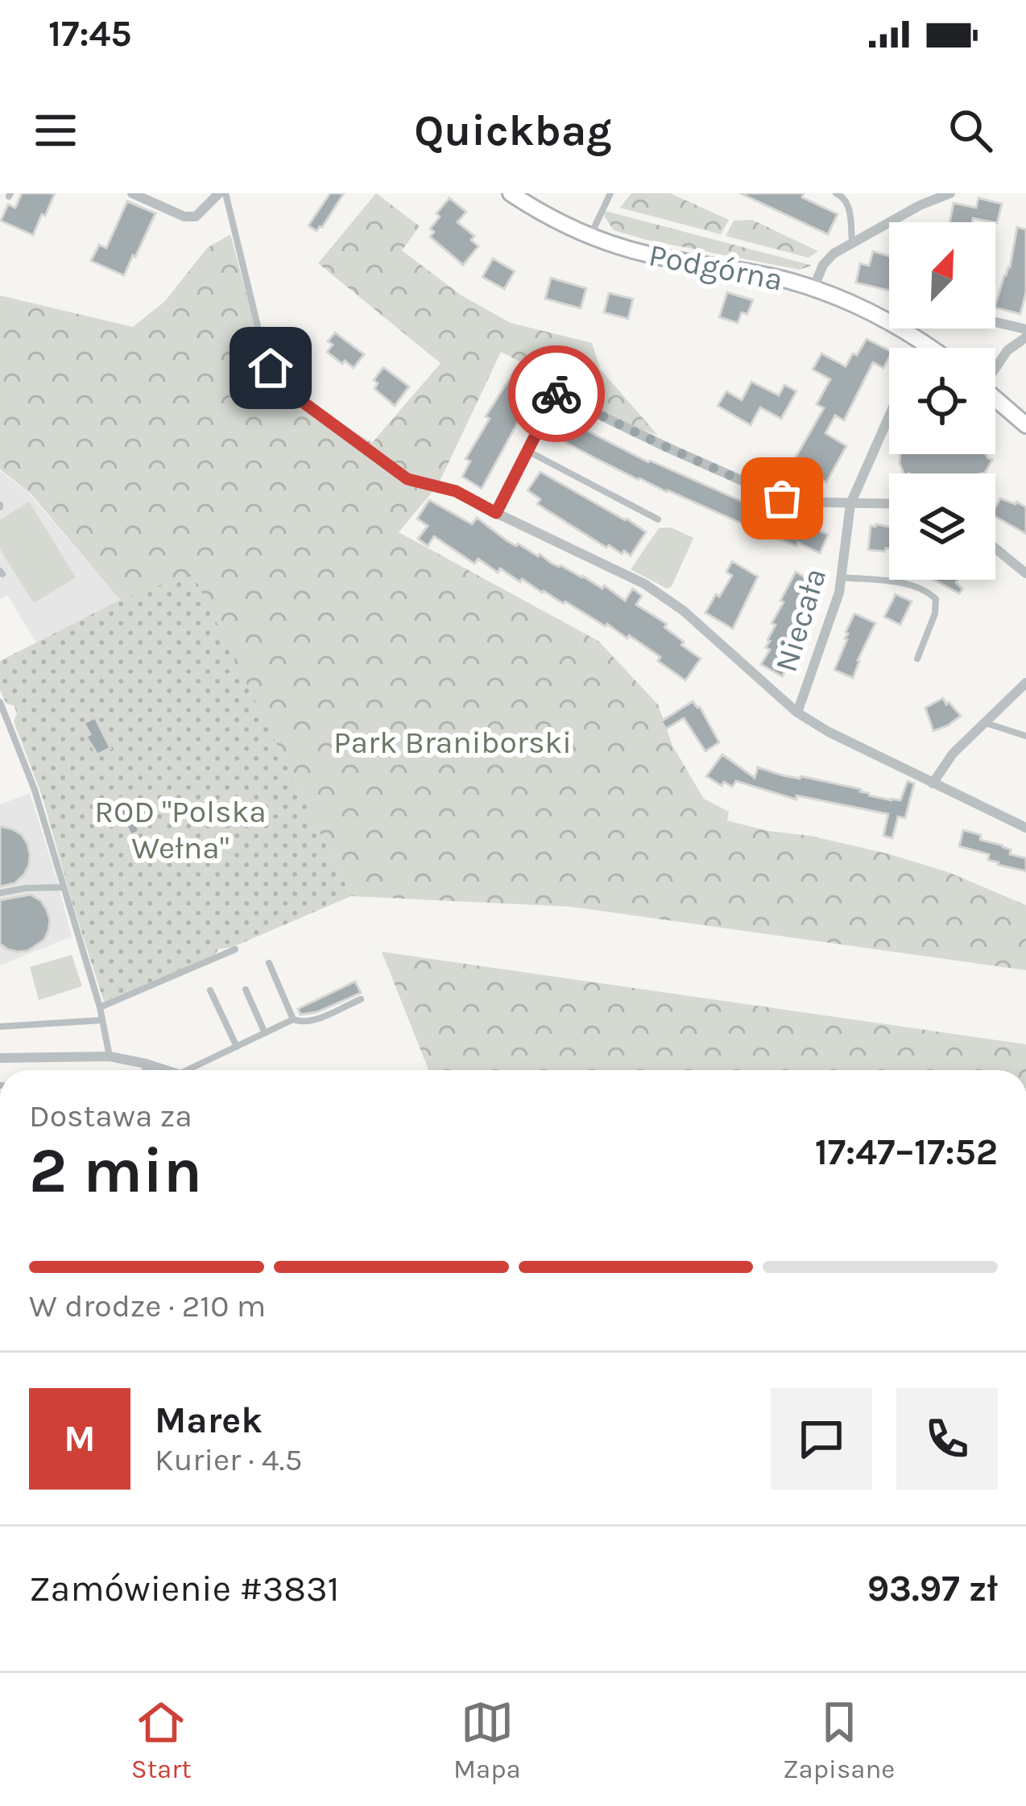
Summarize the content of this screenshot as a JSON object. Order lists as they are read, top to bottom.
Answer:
{
  "streets": {
    "street": ["Podgórna", "Niecała"]
  },
  "parks": ["Park Braniborski", "ROD \"Polska Wełna\""],
  "north": "top right",
  "page": {
    "status": "17:45",
    "header": "Quickbag",
    "heading": ["2 min", "Dostawa za", "17:47–17:52"],
    "panel": [
      "Marek",
      "Kurier · 4.5",
      "Zamówienie #3831",
      "93.97 zł"
    ],
    "bar": "W drodze · 210 m",
    "round": "M",
    "tabs": ["Start", "Mapa", "Zapisane"]
  }
}
